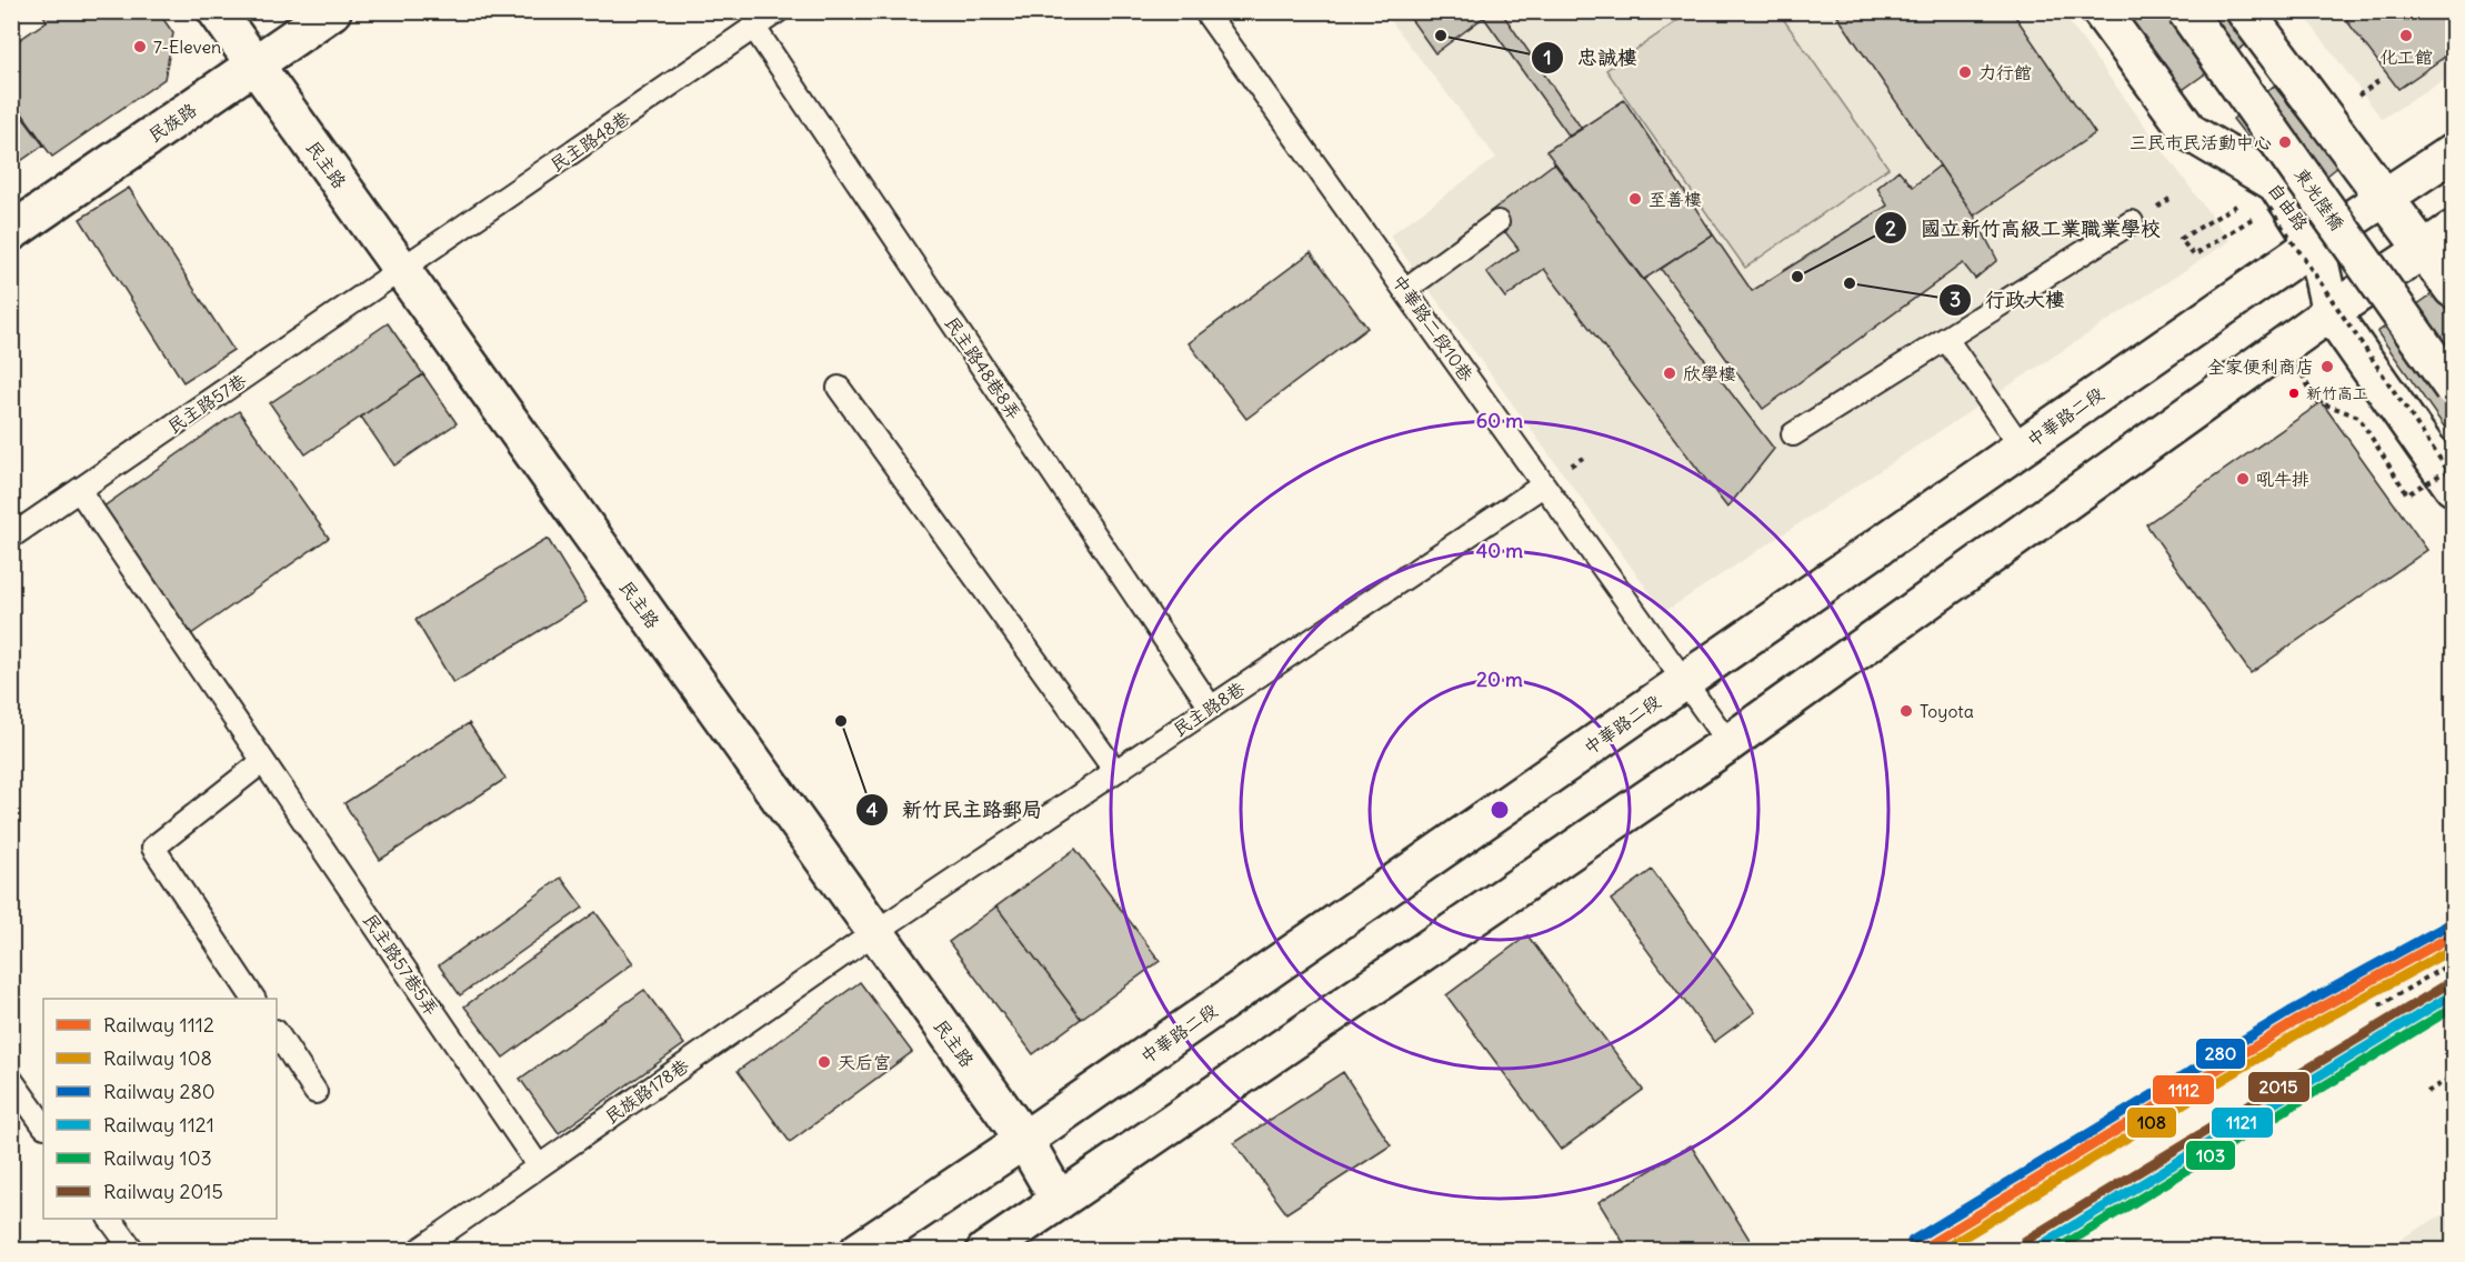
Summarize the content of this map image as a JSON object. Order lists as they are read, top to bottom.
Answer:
{
  "streets": {
    "street": [
      "民族路",
      "民主路",
      "東光陸橋",
      "自由路",
      "中華路二段"
    ],
    "lane": [
      "民主路48巷",
      "中華路二段10巷",
      "民主路48巷8弄",
      "民主路57巷",
      "民主路8巷",
      "民主路57巷5弄",
      "民族路178巷"
    ]
  },
  "crossings": [
    ["民族路", "民主路"],
    ["民主路48巷", "民主路"],
    ["民主路48巷", "民主路48巷8弄"],
    ["民主路48巷", "民主路57巷"],
    ["民主路", "民主路57巷"],
    ["民主路", "中華路二段"],
    ["民主路", "民主路8巷"],
    ["民主路", "民族路178巷"],
    ["自由路", "中華路二段"],
    ["中華路二段10巷", "中華路二段"],
    ["中華路二段10巷", "民主路8巷"],
    ["民主路48巷8弄", "民主路8巷"],
    ["民主路57巷", "民主路57巷5弄"],
    ["民主路8巷", "民族路178巷"],
    ["民主路57巷5弄", "民族路178巷"]
  ],
  "places": [
    "忠誠樓",
    "化工館",
    "7-Eleven",
    "力行館",
    "三民市民活動中心",
    "至善樓",
    "國立新竹高級工業職業學校",
    "行政大樓",
    "全家便利商店",
    "欣學樓",
    "新竹高工",
    "吼牛排",
    "Toyota",
    "新竹民主路郵局",
    "天后宮"
  ],
  "lines": [
    "rail line 280",
    "rail line 1112",
    "rail line 108",
    "rail line 2015",
    "rail line 1121",
    "rail line 103"
  ],
  "legend": [
    "Railway 1112",
    "Railway 108",
    "Railway 280",
    "Railway 1121",
    "Railway 103",
    "Railway 2015"
  ],
  "rings": ["60 m", "40 m", "20 m"]
}
